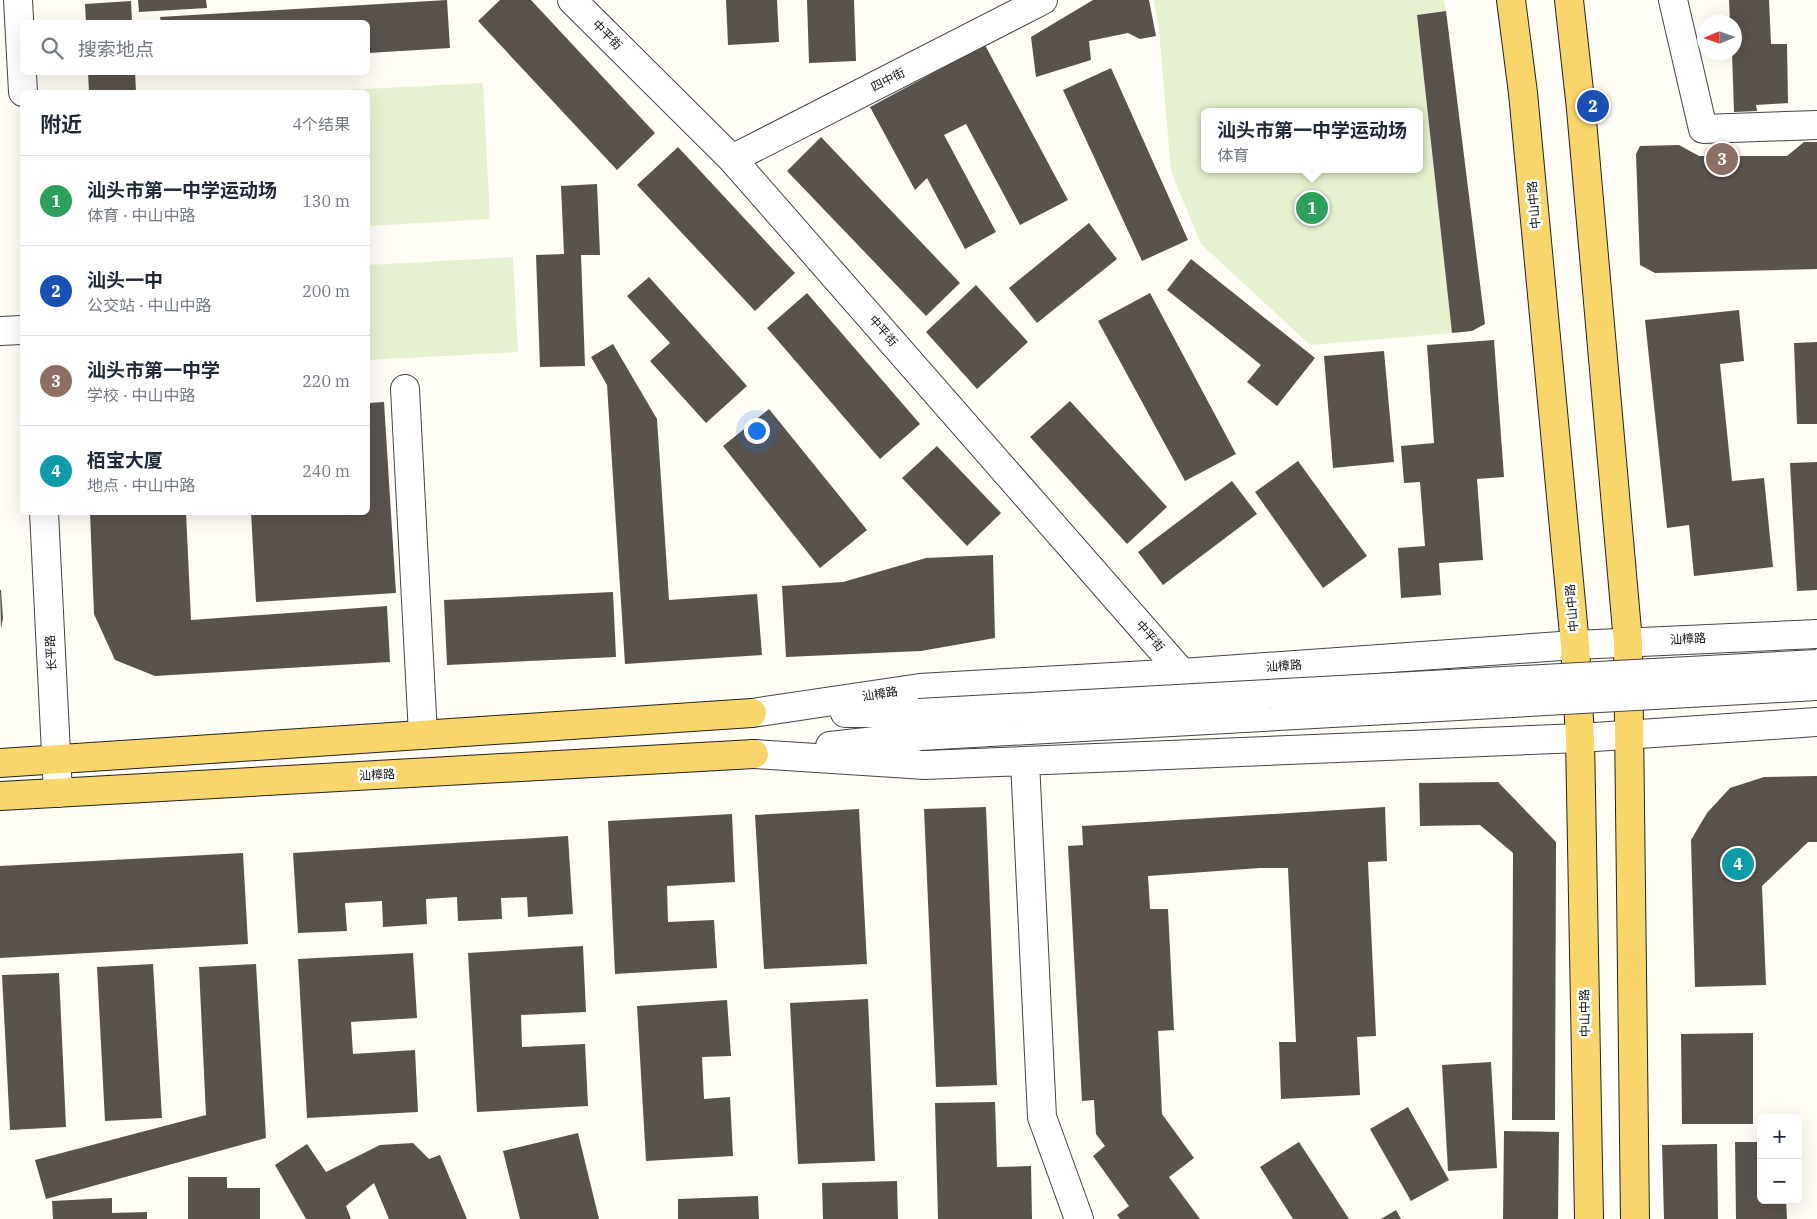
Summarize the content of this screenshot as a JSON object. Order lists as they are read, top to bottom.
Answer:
{
  "streets": {
    "main road": ["中山中路", "汕樟路"],
    "street": ["中平街", "四中街", "长平路"]
  },
  "crossings": [
    ["中平街", "四中街"],
    ["中平街", "汕樟路"],
    ["中山中路", "汕樟路"],
    ["汕樟路", "长平路"]
  ],
  "north": "left",
  "page": {
    "search": "搜索地点",
    "pins": [
      "2",
      "3",
      "1",
      "4"
    ],
    "heading": ["附近", "4个结果"],
    "popup": ["汕头市第一中学运动场", "体育"],
    "list": [
      {
        "mark": "1",
        "name": "汕头市第一中学运动场",
        "note": "体育 · 中山中路",
        "value": "130 m"
      },
      {
        "mark": "2",
        "name": "汕头一中",
        "note": "公交站 · 中山中路",
        "value": "200 m"
      },
      {
        "mark": "3",
        "name": "汕头市第一中学",
        "note": "学校 · 中山中路",
        "value": "220 m"
      },
      {
        "mark": "4",
        "name": "栢宝大厦",
        "note": "地点 · 中山中路",
        "value": "240 m"
      }
    ],
    "map_buttons": ["+", "−"]
  }
}
